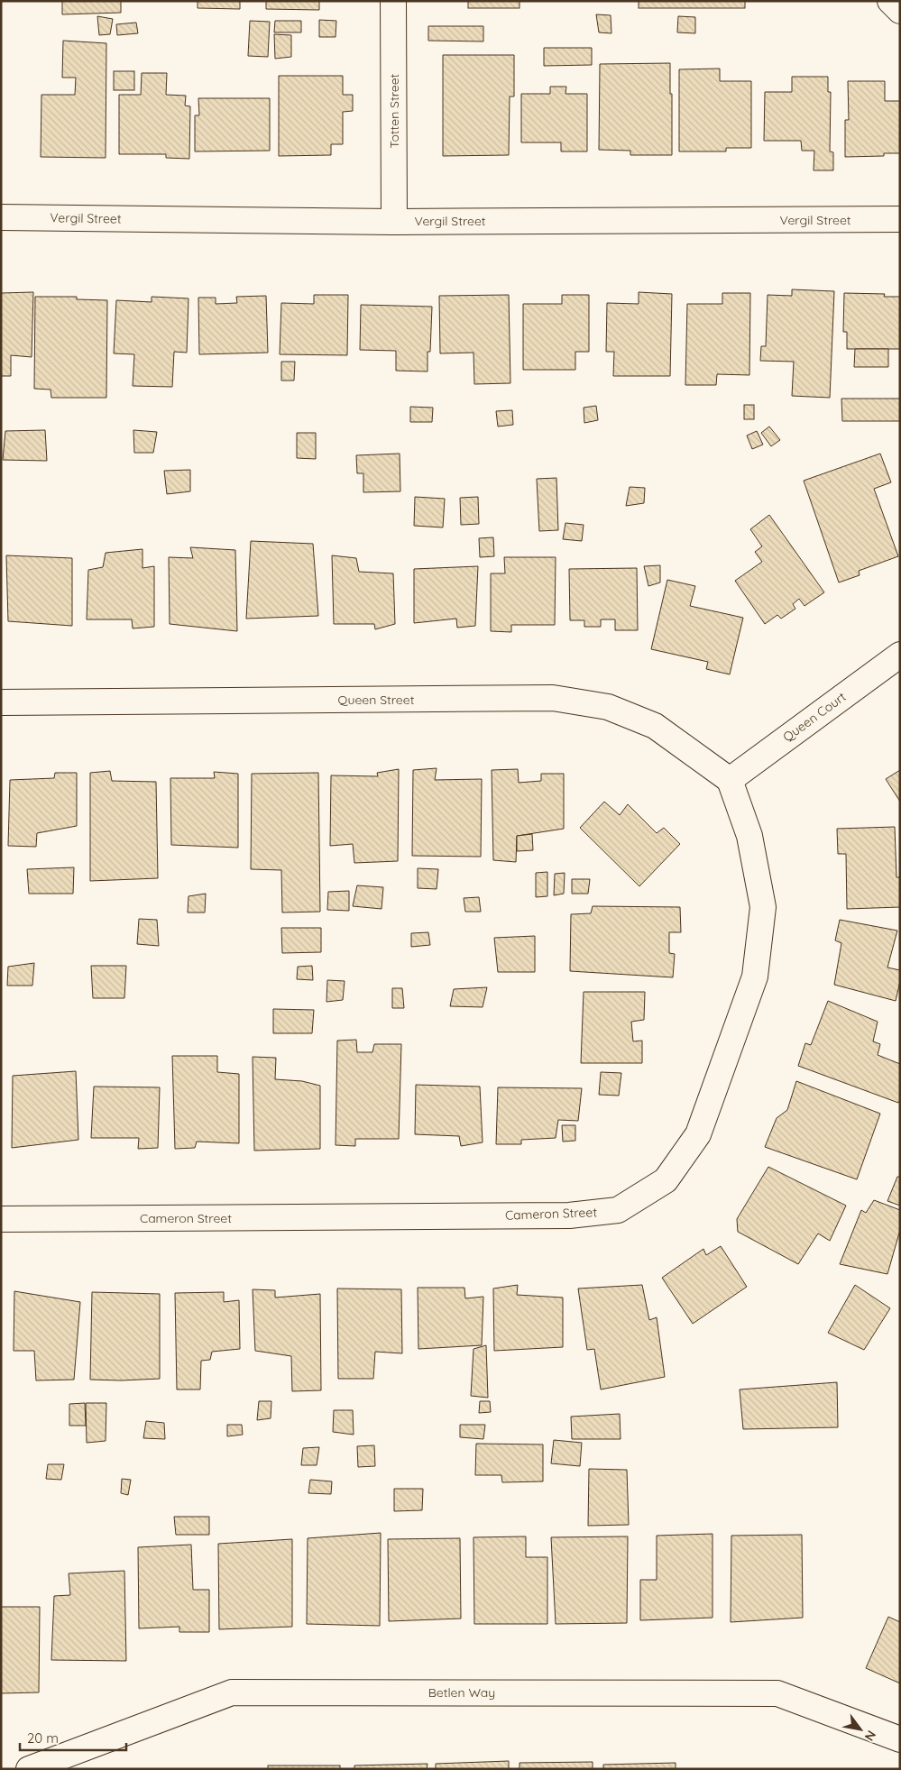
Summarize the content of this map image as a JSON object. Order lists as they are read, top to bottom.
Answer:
{
  "streets": {
    "street": [
      "Totten Street",
      "Vergil Street",
      "Queen Street",
      "Queen Court",
      "Cameron Street",
      "Betlen Way"
    ]
  },
  "crossings": [
    ["Totten Street", "Vergil Street"],
    ["Queen Street", "Queen Court"],
    ["Queen Street", "Cameron Street"],
    ["Queen Court", "Cameron Street"]
  ],
  "scale_bar": "20 m",
  "north": "bottom right"
}
